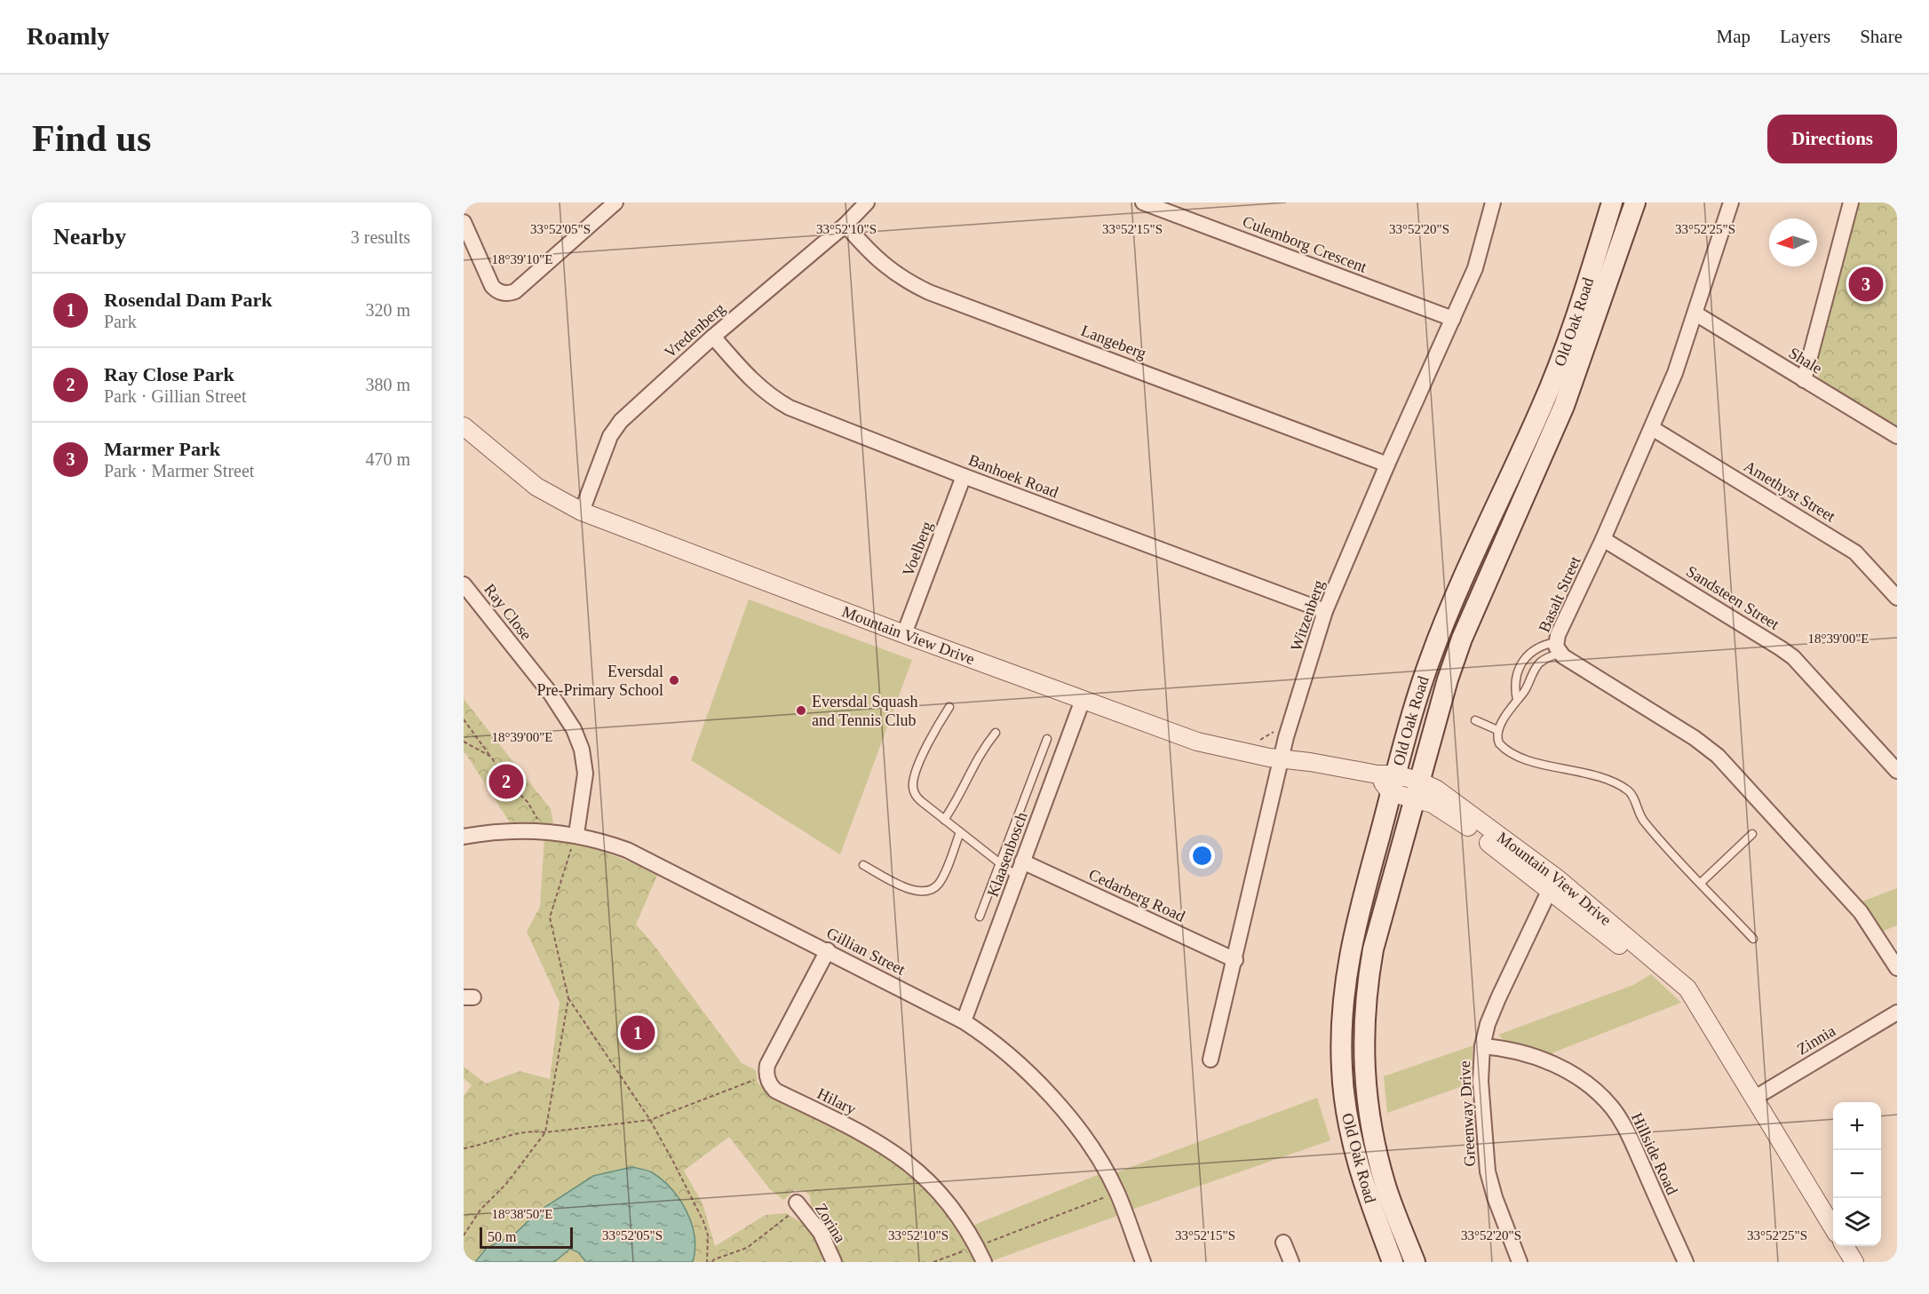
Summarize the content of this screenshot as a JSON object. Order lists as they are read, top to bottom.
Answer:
{
  "streets": {
    "main road": ["Old Oak Road"],
    "street": [
      "Culemborg Crescent",
      "Vredenberg",
      "Langeberg",
      "Shale",
      "Banhoek Road",
      "Amethyst Street",
      "Voelberg",
      "Basalt Street",
      "Sandsteen Street",
      "Ray Close",
      "Witzenberg",
      "Mountain View Drive",
      "Klaasenbosch",
      "Cedarberg Road",
      "Gillian Street",
      "Zinnia",
      "Hilary",
      "Greenway Drive",
      "Hillside Road",
      "Zorina"
    ]
  },
  "crossings": [
    ["Culemborg Crescent", "Witzenberg"],
    ["Old Oak Road", "Mountain View Drive"],
    ["Vredenberg", "Langeberg"],
    ["Vredenberg", "Banhoek Road"],
    ["Vredenberg", "Mountain View Drive"],
    ["Langeberg", "Witzenberg"],
    ["Shale", "Basalt Street"],
    ["Banhoek Road", "Voelberg"],
    ["Banhoek Road", "Witzenberg"],
    ["Amethyst Street", "Basalt Street"],
    ["Voelberg", "Mountain View Drive"],
    ["Basalt Street", "Sandsteen Street"],
    ["Ray Close", "Gillian Street"],
    ["Witzenberg", "Mountain View Drive"],
    ["Witzenberg", "Cedarberg Road"],
    ["Mountain View Drive", "Klaasenbosch"],
    ["Mountain View Drive", "Zinnia"],
    ["Mountain View Drive", "Greenway Drive"],
    ["Klaasenbosch", "Cedarberg Road"],
    ["Klaasenbosch", "Gillian Street"],
    ["Greenway Drive", "Hillside Road"]
  ],
  "places": ["Eversdal Pre-Primary School", "Eversdal Squash and Tennis Club"],
  "scale_bar": "50 m",
  "north": "left",
  "page": {
    "header": "Roamly",
    "nav": ["Map", "Layers", "Share"],
    "buttons": "Directions",
    "title": "Find us",
    "heading": ["Nearby", "3 results"],
    "pins": ["3", "2", "1"],
    "list": [
      {
        "mark": "1",
        "name": "Rosendal Dam Park",
        "note": "Park",
        "value": "320 m"
      },
      {
        "mark": "2",
        "name": "Ray Close Park",
        "note": "Park · Gillian Street",
        "value": "380 m"
      },
      {
        "mark": "3",
        "name": "Marmer Park",
        "note": "Park · Marmer Street",
        "value": "470 m"
      }
    ],
    "map_buttons": ["+", "−"],
    "scale": "50 m"
  },
  "coordinates": [
    "33°52'05\"S",
    "33°52'10\"S",
    "33°52'15\"S",
    "33°52'20\"S",
    "33°52'25\"S",
    "18°39'10\"E",
    "18°39'00\"E",
    "18°38'50\"E"
  ]
}
